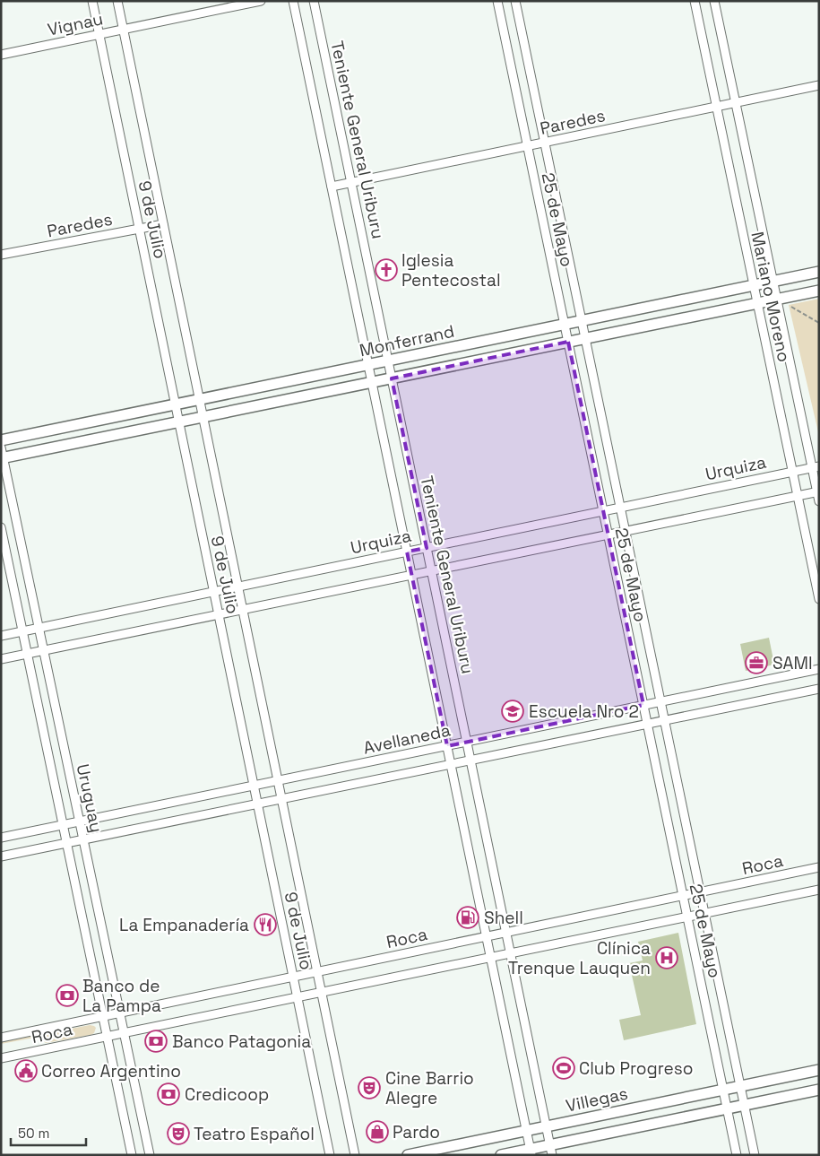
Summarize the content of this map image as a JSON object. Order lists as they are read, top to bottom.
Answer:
{
  "streets": {
    "street": [
      "Vignau",
      "Paredes",
      "Teniente General Uriburu",
      "9 de Julio",
      "25 de Mayo",
      "Mariano Moreno",
      "Monferrand",
      "Urquiza",
      "Avellaneda",
      "Uruguay",
      "Roca",
      "Villegas"
    ]
  },
  "crossings": [
    ["Vignau", "9 de Julio"],
    ["Paredes", "Teniente General Uriburu"],
    ["Paredes", "9 de Julio"],
    ["Paredes", "25 de Mayo"],
    ["Paredes", "Mariano Moreno"],
    ["Teniente General Uriburu", "Monferrand"],
    ["Teniente General Uriburu", "Urquiza"],
    ["Teniente General Uriburu", "Avellaneda"],
    ["Teniente General Uriburu", "Roca"],
    ["Teniente General Uriburu", "Villegas"],
    ["9 de Julio", "Monferrand"],
    ["9 de Julio", "Urquiza"],
    ["9 de Julio", "Avellaneda"],
    ["9 de Julio", "Roca"],
    ["25 de Mayo", "Monferrand"],
    ["25 de Mayo", "Urquiza"],
    ["25 de Mayo", "Avellaneda"],
    ["25 de Mayo", "Roca"],
    ["25 de Mayo", "Villegas"],
    ["Mariano Moreno", "Monferrand"],
    ["Mariano Moreno", "Urquiza"],
    ["Monferrand", "Uruguay"],
    ["Urquiza", "Uruguay"],
    ["Avellaneda", "Uruguay"],
    ["Uruguay", "Roca"]
  ],
  "places": {
    "church": ["Iglesia Pentecostal"],
    "office": ["SAMI"],
    "school or university": ["Escuela Nro 2"],
    "fuel station": ["Shell"],
    "restaurant": ["La Empanadería"],
    "hospital": ["Clínica Trenque Lauquen"],
    "bank": ["Banco de La Pampa", "Banco Patagonia", "Credicoop"],
    "sports": ["Club Progreso"],
    "public building": ["Correo Argentino"],
    "theatre": ["Cine Barrio Alegre", "Teatro Español"],
    "shop": ["Pardo"]
  },
  "scale_bar": "50 m"
}
